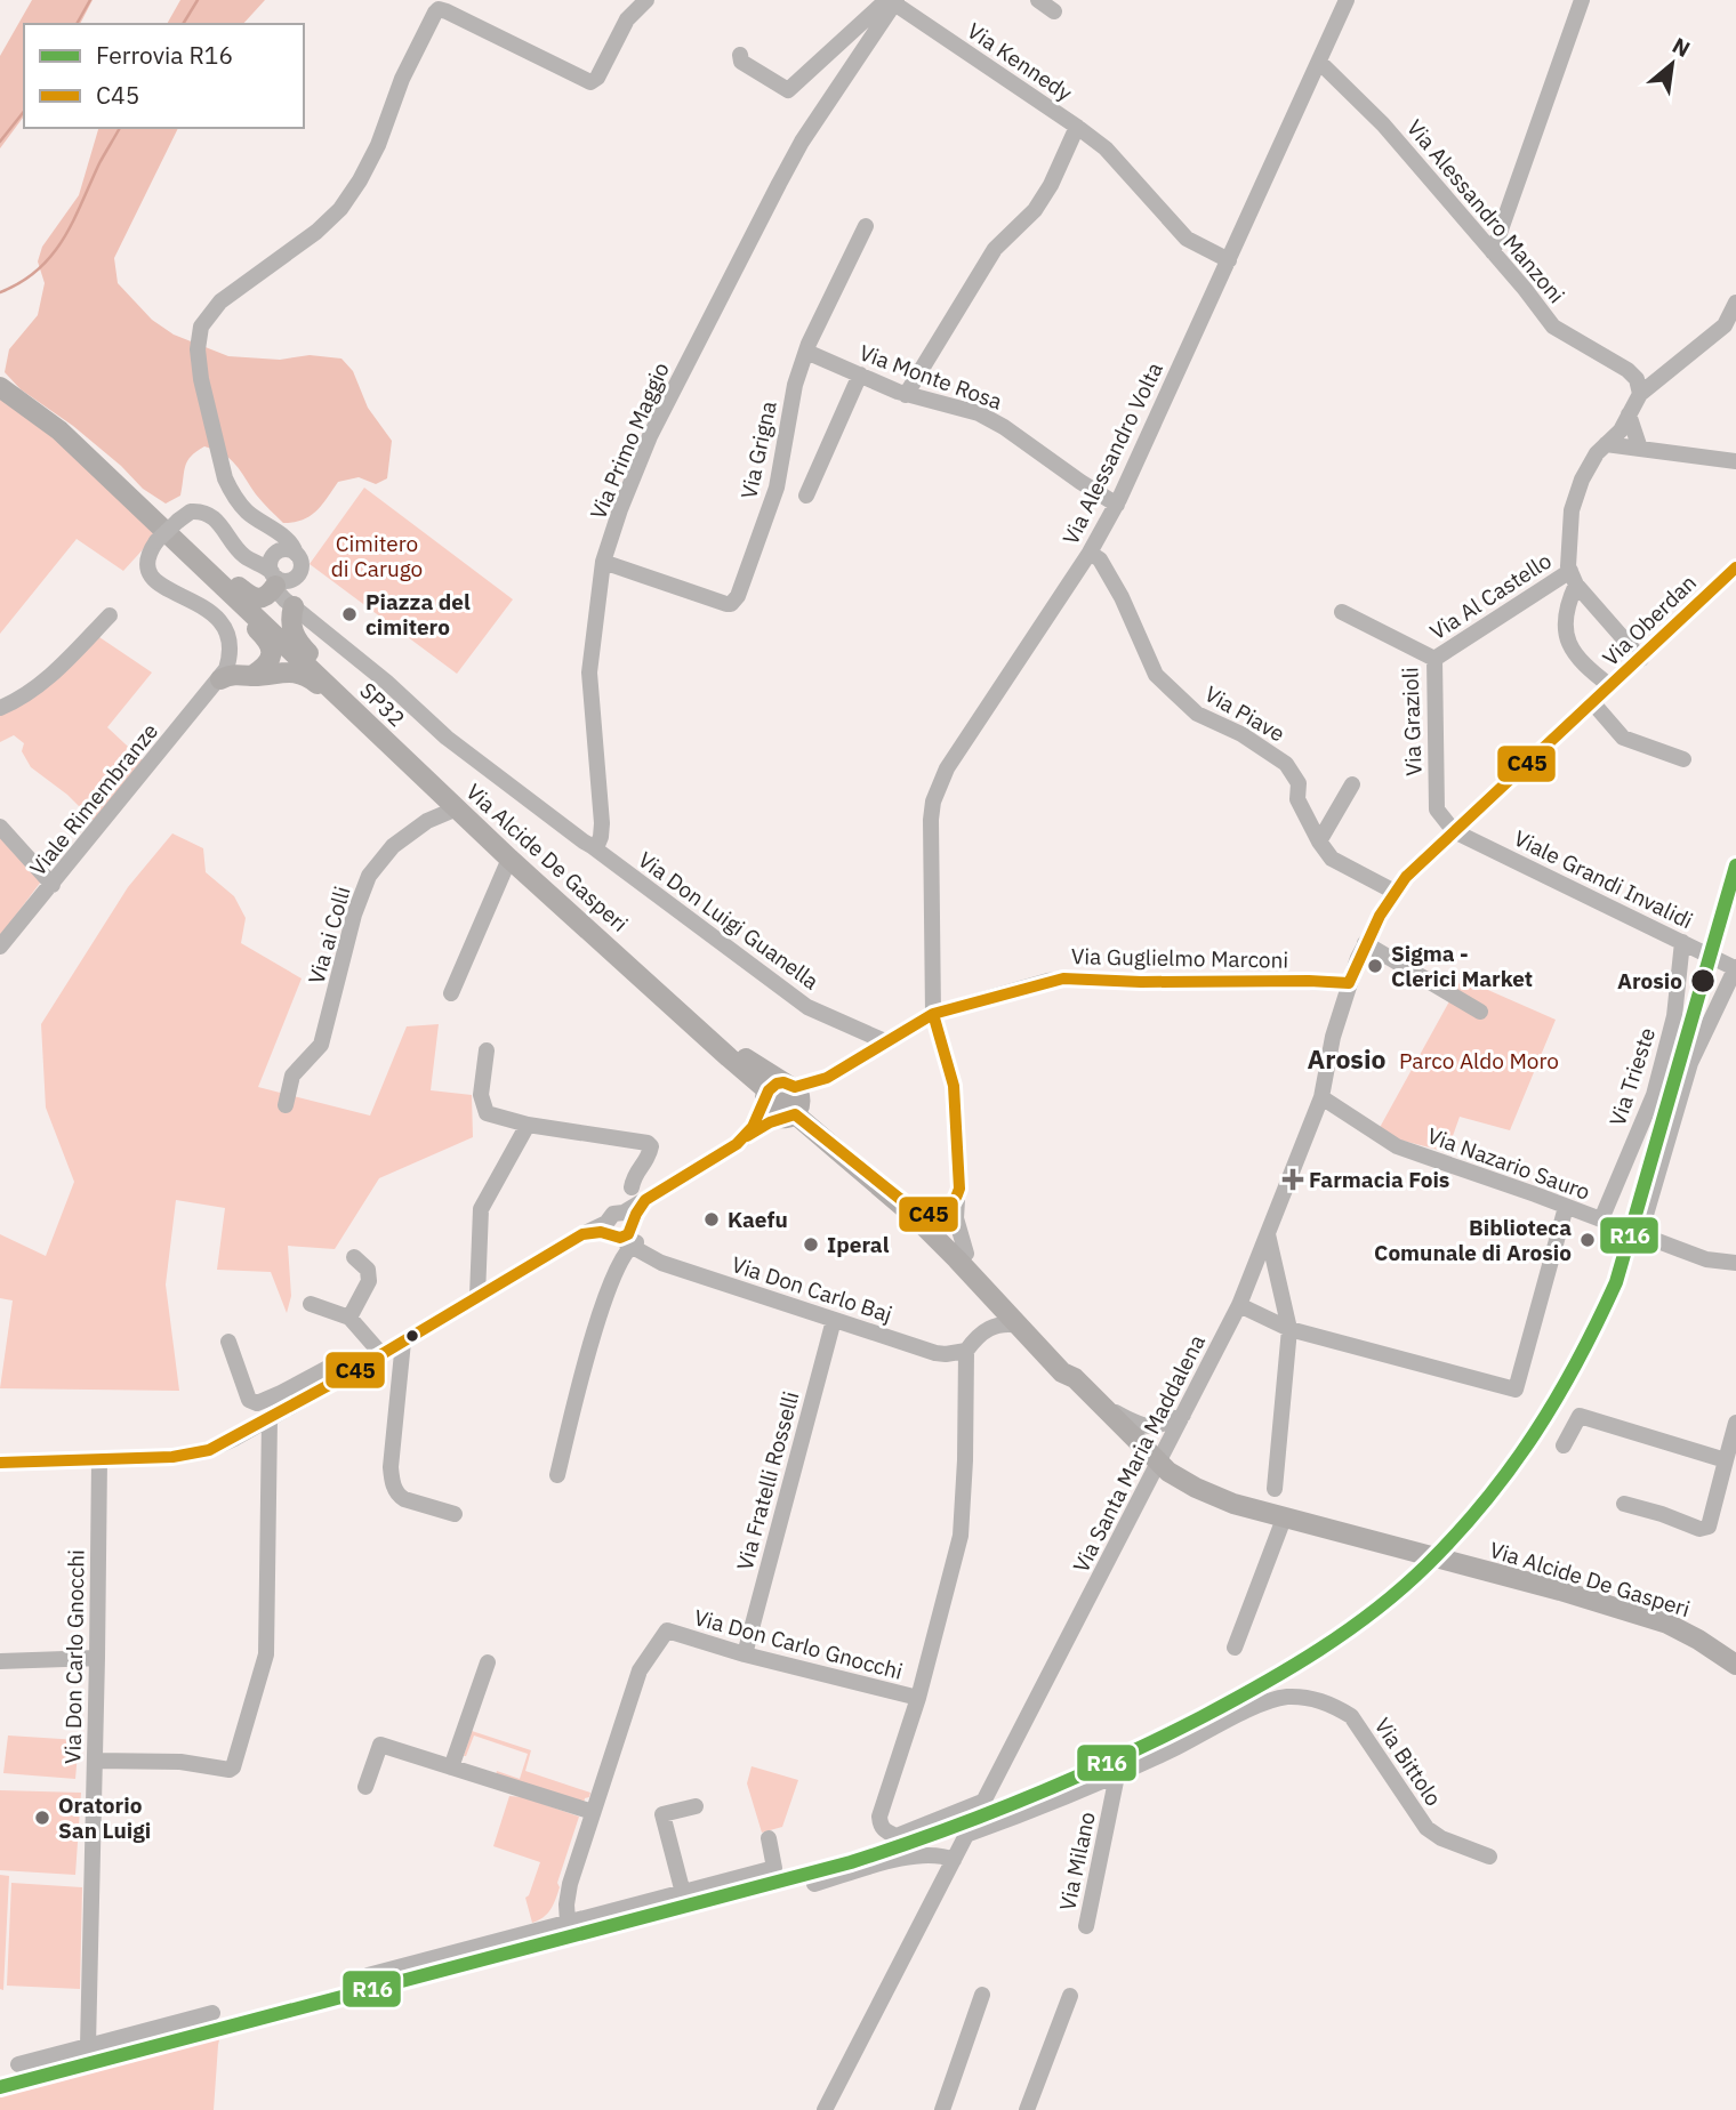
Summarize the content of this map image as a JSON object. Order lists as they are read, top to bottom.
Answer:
{
  "streets": {
    "main road": ["SP32", "Via Alcide De Gasperi"],
    "street": [
      "Via Kennedy",
      "Via Alessandro Manzoni",
      "Via Monte Rosa",
      "Via Primo Maggio",
      "Via Grigna",
      "Via Alessandro Volta",
      "Via Al Castello",
      "Via Oberdan",
      "Via Piave",
      "Via Grazioli",
      "Viale Rimembranze",
      "Viale Grandi Invalidi",
      "Via Don Luigi Guanella",
      "Via ai Colli",
      "Via Guglielmo Marconi",
      "Via Trieste",
      "Via Nazario Sauro",
      "Via Don Carlo Baj",
      "Via Santa Maria Maddalena",
      "Via Fratelli Rosselli",
      "Via Don Carlo Gnocchi",
      "Via Bittolo",
      "Via Milano"
    ]
  },
  "crossings": [
    ["Via Kennedy", "Via Primo Maggio"],
    ["Via Kennedy", "Via Alessandro Volta"],
    ["Via Alessandro Manzoni", "Via Alessandro Volta"],
    ["Via Monte Rosa", "Via Grigna"],
    ["Via Monte Rosa", "Via Alessandro Volta"],
    ["Via Primo Maggio", "Via Grigna"],
    ["Via Primo Maggio", "Via Don Luigi Guanella"],
    ["Via Alessandro Volta", "Via Piave"],
    ["Via Alessandro Volta", "Via Alcide De Gasperi"],
    ["Via Alessandro Volta", "Via Guglielmo Marconi"],
    ["Via Al Castello", "Via Grazioli"],
    ["Via Oberdan", "Via Piave"],
    ["Via Oberdan", "Via Grazioli"],
    ["Via Oberdan", "Viale Grandi Invalidi"],
    ["Via Oberdan", "Via Santa Maria Maddalena"],
    ["SP32", "Via Alcide De Gasperi"],
    ["Via Piave", "Via Santa Maria Maddalena"],
    ["Via Grazioli", "Viale Grandi Invalidi"],
    ["Via Alcide De Gasperi", "Via ai Colli"],
    ["Via Alcide De Gasperi", "Via Guglielmo Marconi"],
    ["Via Alcide De Gasperi", "Via Santa Maria Maddalena"],
    ["Viale Grandi Invalidi", "Via Trieste"],
    ["Via Don Luigi Guanella", "Via Guglielmo Marconi"],
    ["Via Guglielmo Marconi", "Via Don Carlo Baj"],
    ["Via Guglielmo Marconi", "Via Santa Maria Maddalena"],
    ["Via Guglielmo Marconi", "Via Don Carlo Gnocchi"],
    ["Via Trieste", "Via Nazario Sauro"],
    ["Via Nazario Sauro", "Via Santa Maria Maddalena"],
    ["Via Don Carlo Baj", "Via Fratelli Rosselli"],
    ["Via Santa Maria Maddalena", "Via Don Carlo Gnocchi"],
    ["Via Santa Maria Maddalena", "Via Milano"],
    ["Via Fratelli Rosselli", "Via Don Carlo Gnocchi"],
    ["Via Bittolo", "Via Milano"]
  ],
  "districts": ["Arosio"],
  "parks": ["Cimitero di Carugo", "Parco Aldo Moro"],
  "places": {
    "other": [
      "Piazza del cimitero",
      "Sigma - Clerici Market",
      "Arosio",
      "Kaefu",
      "Biblioteca Comunale di Arosio",
      "Iperal",
      "Oratorio San Luigi"
    ],
    "health": ["Farmacia Fois"]
  },
  "lines": ["transit line C45", "rail line R16"],
  "legend": ["Ferrovia R16", "C45"],
  "north": "top right"
}
